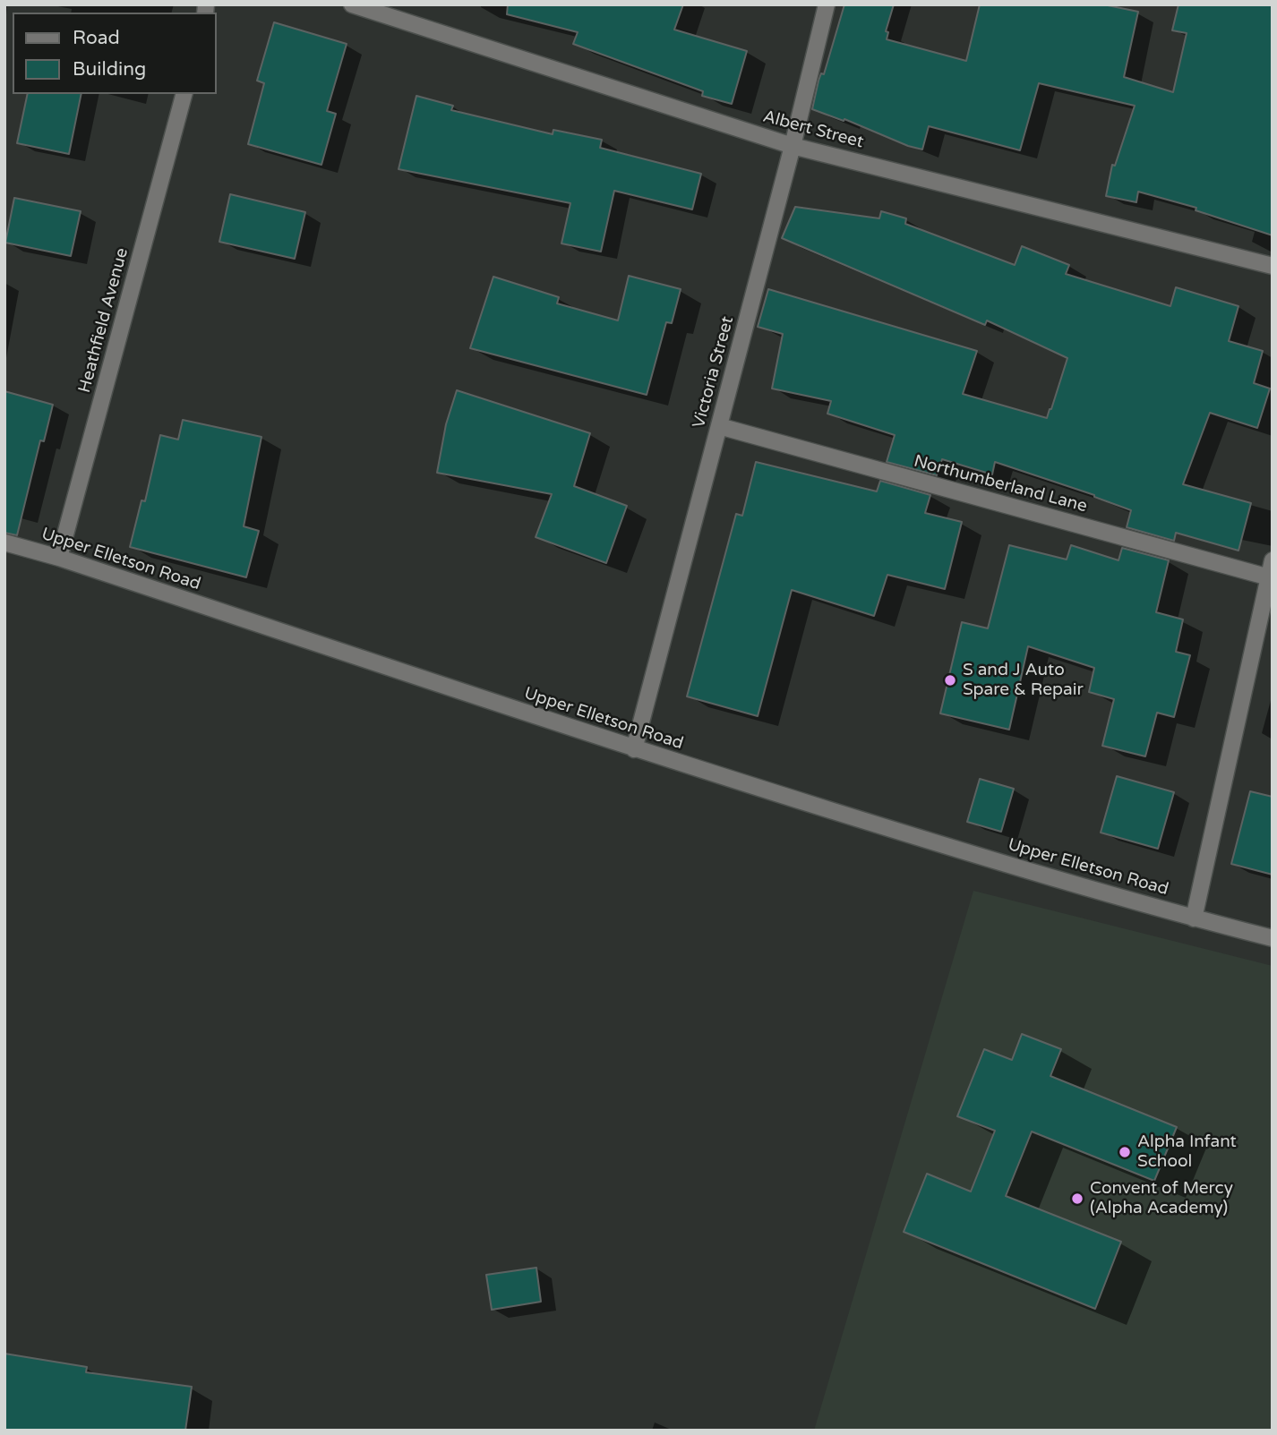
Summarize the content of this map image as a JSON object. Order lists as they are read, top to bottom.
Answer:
{
  "streets": {
    "street": [
      "Albert Street",
      "Heathfield Avenue",
      "Victoria Street",
      "Northumberland Lane",
      "Upper Elletson Road"
    ]
  },
  "crossings": [
    ["Albert Street", "Victoria Street"],
    ["Heathfield Avenue", "Upper Elletson Road"],
    ["Victoria Street", "Northumberland Lane"],
    ["Victoria Street", "Upper Elletson Road"]
  ],
  "places": ["S and J Auto Spare & Repair", "Alpha Infant School", "Convent of Mercy (Alpha Academy)"],
  "legend": ["Road", "Building"]
}
